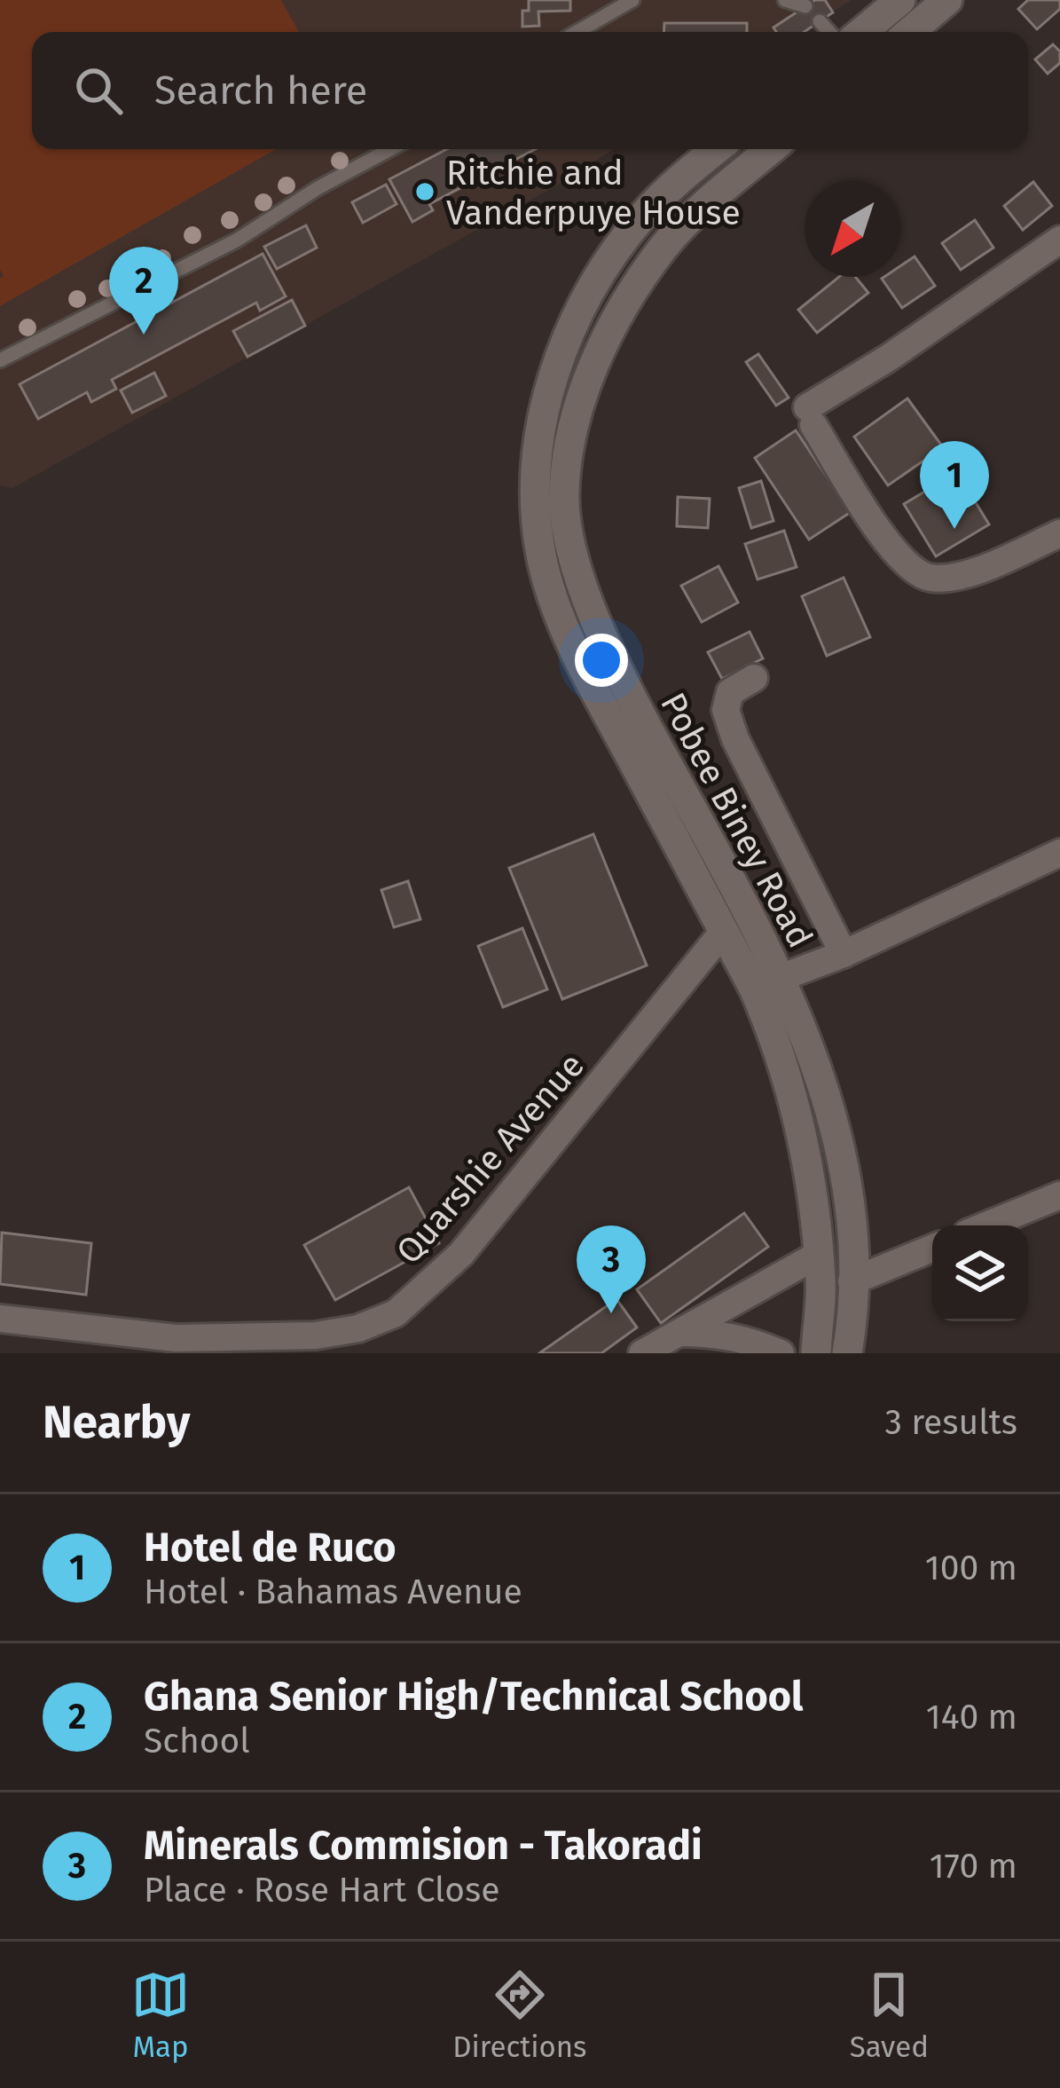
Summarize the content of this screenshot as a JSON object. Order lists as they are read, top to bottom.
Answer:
{
  "streets": {
    "street": ["Pobee Biney Road", "Quarshie Avenue"]
  },
  "crossings": [
    ["Pobee Biney Road", "Quarshie Avenue"]
  ],
  "places": ["Ritchie and Vanderpuye House"],
  "north": "bottom left",
  "page": {
    "search": "Search here",
    "pins": ["2", "1", "3"],
    "heading": ["Nearby", "3 results"],
    "list": [
      {
        "mark": "1",
        "name": "Hotel de Ruco",
        "note": "Hotel · Bahamas Avenue",
        "value": "100 m"
      },
      {
        "mark": "2",
        "name": "Ghana Senior High/Technical School",
        "note": "School",
        "value": "140 m"
      },
      {
        "mark": "3",
        "name": "Minerals Commision - Takoradi",
        "note": "Place · Rose Hart Close",
        "value": "170 m"
      }
    ],
    "nav": ["Map", "Directions", "Saved"]
  }
}
